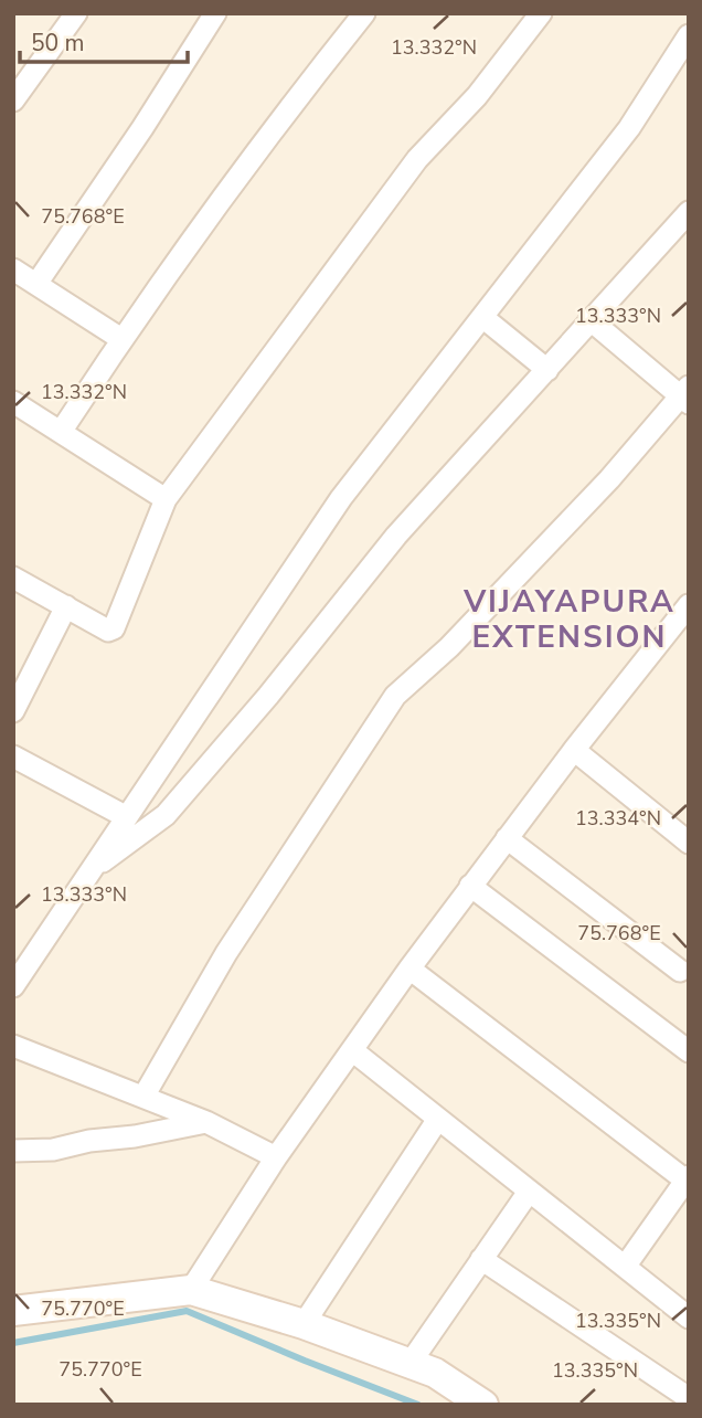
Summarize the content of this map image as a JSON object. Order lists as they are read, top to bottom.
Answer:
{
  "districts": ["VIJAYAPURA EXTENSION"],
  "scale_bar": "50 m",
  "coordinates": [
    "13.332°N",
    "75.768°E",
    "13.333°N",
    "13.334°N",
    "75.770°E",
    "13.335°N"
  ]
}
